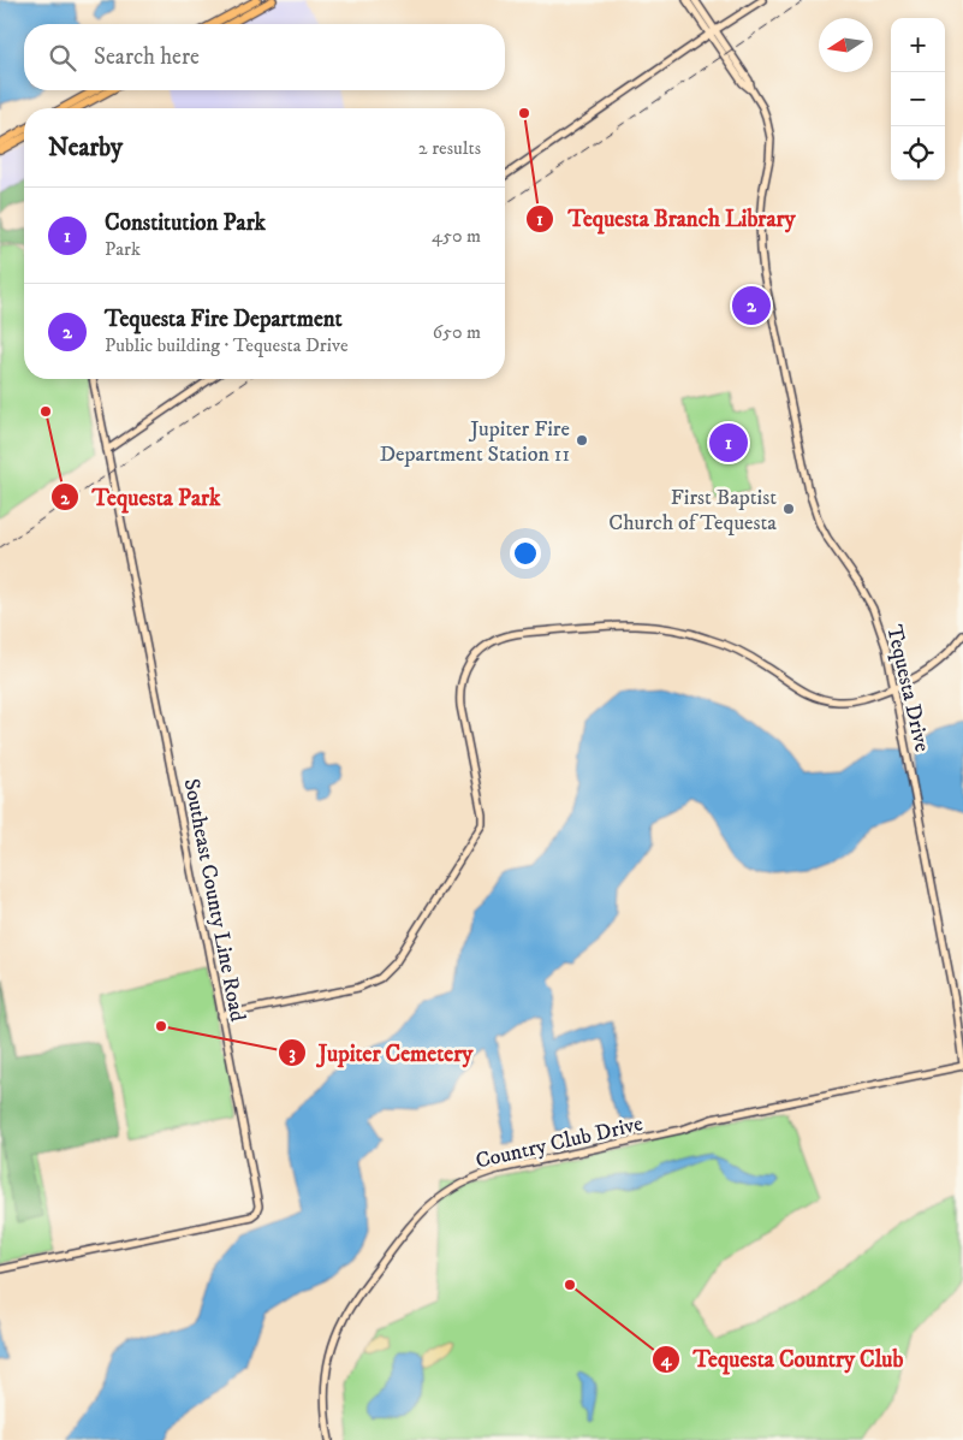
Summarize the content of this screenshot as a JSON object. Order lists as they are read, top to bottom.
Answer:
{
  "streets": {
    "street": ["Tequesta Drive", "Southeast County Line Road", "Country Club Drive"]
  },
  "crossings": [
    ["Tequesta Drive", "Country Club Drive"]
  ],
  "places": [
    "Tequesta Branch Library",
    "Tequesta Park",
    "Jupiter Fire Department Station 11",
    "First Baptist Church of Tequesta",
    "Jupiter Cemetery",
    "Tequesta Country Club"
  ],
  "north": "left",
  "page": {
    "map_buttons": ["+", "−"],
    "search": "Search here",
    "heading": ["Nearby", "2 results"],
    "list": [
      {
        "mark": "1",
        "name": "Constitution Park",
        "note": "Park",
        "value": "450 m"
      },
      {
        "mark": "2",
        "name": "Tequesta Fire Department",
        "note": "Public building · Tequesta Drive",
        "value": "650 m"
      }
    ],
    "pins": ["2", "1"]
  }
}
